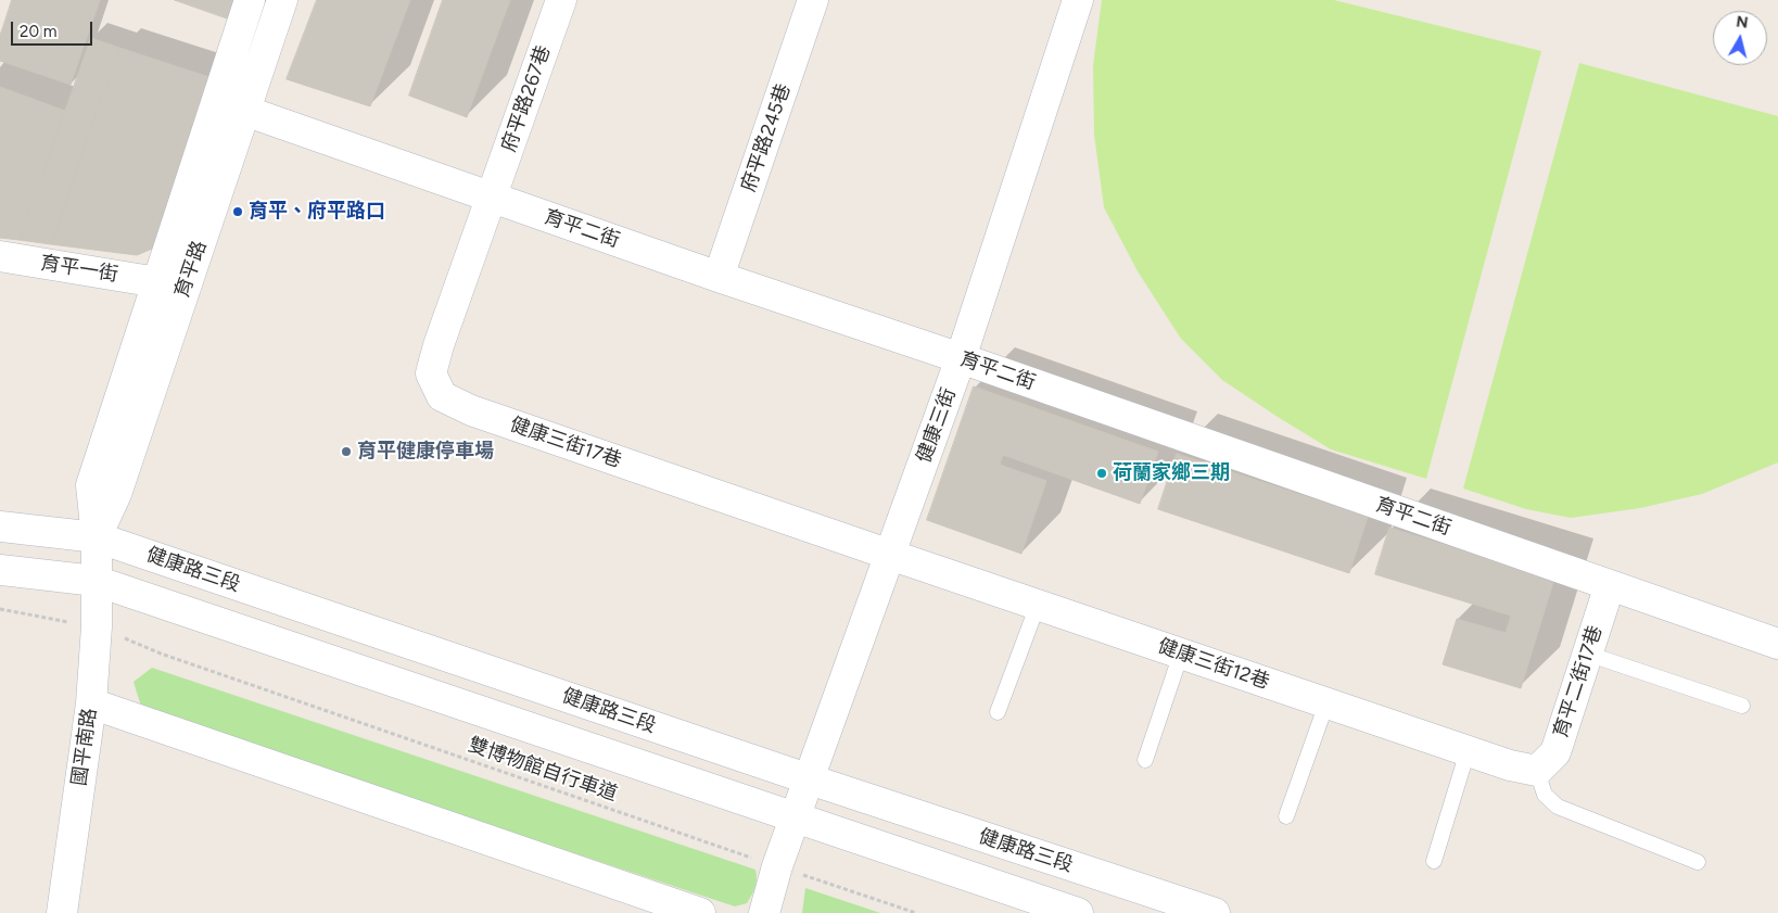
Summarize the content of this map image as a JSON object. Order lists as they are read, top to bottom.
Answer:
{
  "streets": {
    "street": [
      "府平路267巷",
      "府平路245巷",
      "育平二街",
      "育平一街",
      "育平路",
      "健康三街",
      "健康三街17巷",
      "健康路三段",
      "健康三街12巷",
      "育平二街17巷",
      "國平南路"
    ],
    "path": ["雙博物館自行車道"]
  },
  "crossings": [
    ["府平路267巷", "育平二街"],
    ["府平路267巷", "健康三街17巷"],
    ["府平路245巷", "育平二街"],
    ["育平二街", "育平路"],
    ["育平二街", "健康三街"],
    ["育平二街", "健康三街17巷"],
    ["育平二街", "育平二街17巷"],
    ["育平一街", "育平路"],
    ["育平路", "健康路三段"],
    ["育平路", "國平南路"],
    ["健康三街", "健康三街17巷"],
    ["健康三街", "健康路三段"],
    ["健康三街", "健康三街12巷"],
    ["健康三街", "雙博物館自行車道"],
    ["健康三街17巷", "健康三街12巷"],
    ["健康三街12巷", "育平二街17巷"]
  ],
  "places": ["育平、府平路口", "育平健康停車場", "荷蘭家鄉三期"],
  "scale_bar": "20 m",
  "north": "top"
}
